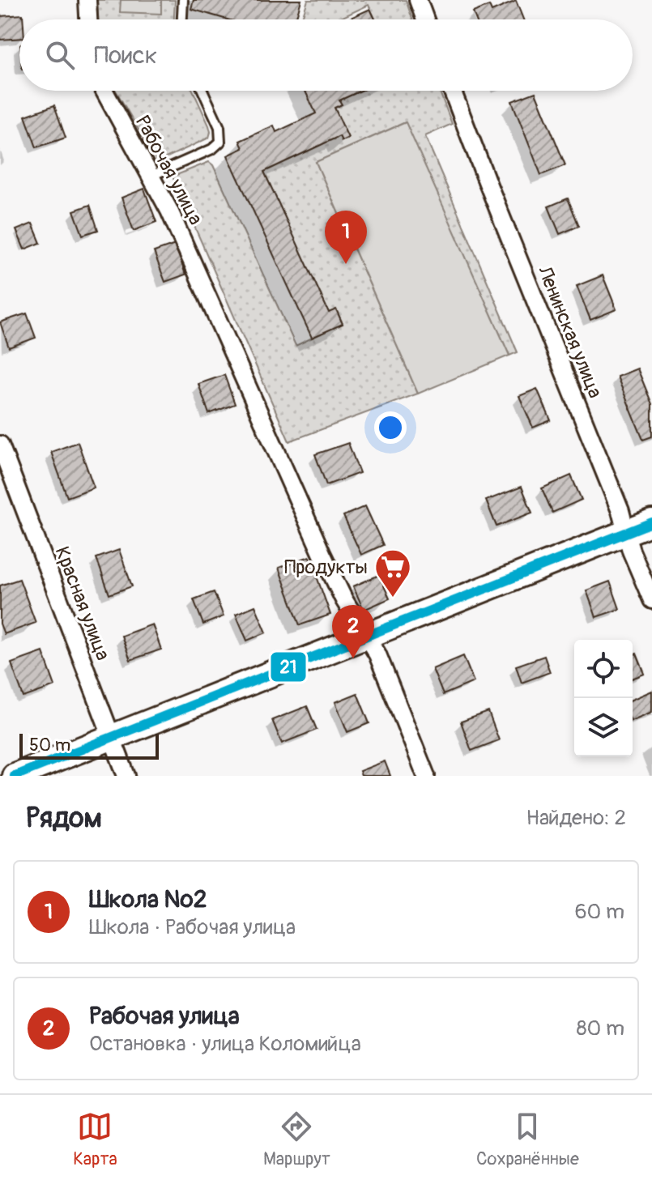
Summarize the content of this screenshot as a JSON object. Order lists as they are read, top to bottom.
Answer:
{
  "streets": {
    "street": ["Рабочая улица", "Ленинская улица", "Красная улица"]
  },
  "places": {
    "supermarket": ["Продукты"]
  },
  "lines": ["transit line 21"],
  "scale_bar": "50 m",
  "page": {
    "search": "Поиск",
    "pins": ["1", "2"],
    "scale": "50 m",
    "heading": ["Рядом", "Найдено: 2"],
    "list": [
      {
        "mark": "1",
        "name": "Школа №2",
        "note": "Школа · Рабочая улица",
        "value": "60 m"
      },
      {
        "mark": "2",
        "name": "Рабочая улица",
        "note": "Остановка · улица Коломийца",
        "value": "80 m"
      }
    ],
    "nav": ["Карта", "Маршрут", "Сохранённые"]
  }
}
